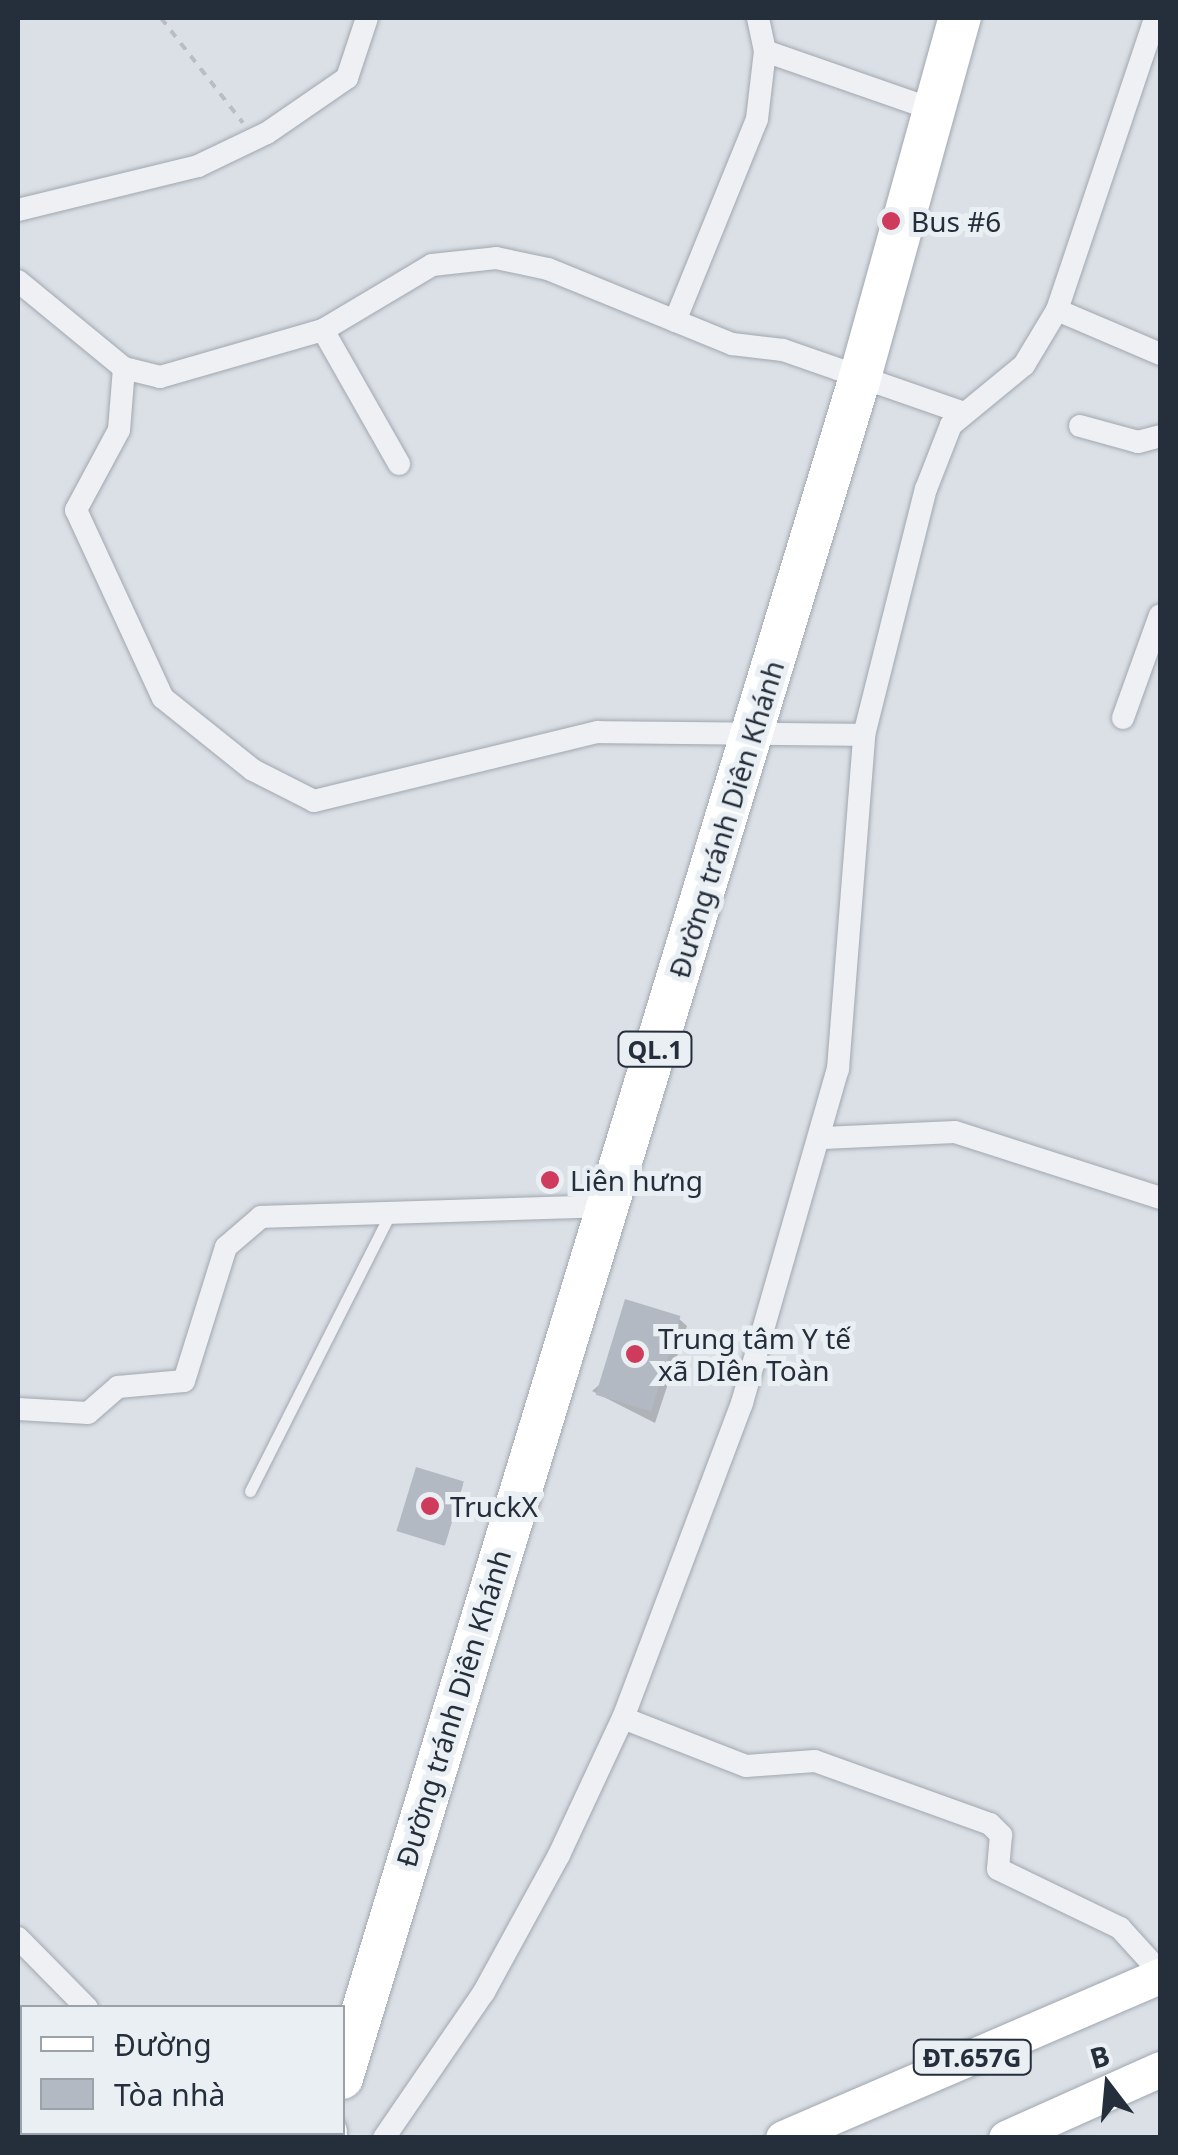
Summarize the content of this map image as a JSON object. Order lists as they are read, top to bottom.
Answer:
{
  "streets": {
    "highway": ["Đường tránh Diên Khánh", "QL.1"],
    "main road": ["ĐT.657G"]
  },
  "places": [
    "Bus #6",
    "Liên hưng",
    "Trung tâm Y tế xã DIên Toàn",
    "TruckX"
  ],
  "legend": ["Đường", "Tòa nhà"],
  "north": "top"
}
